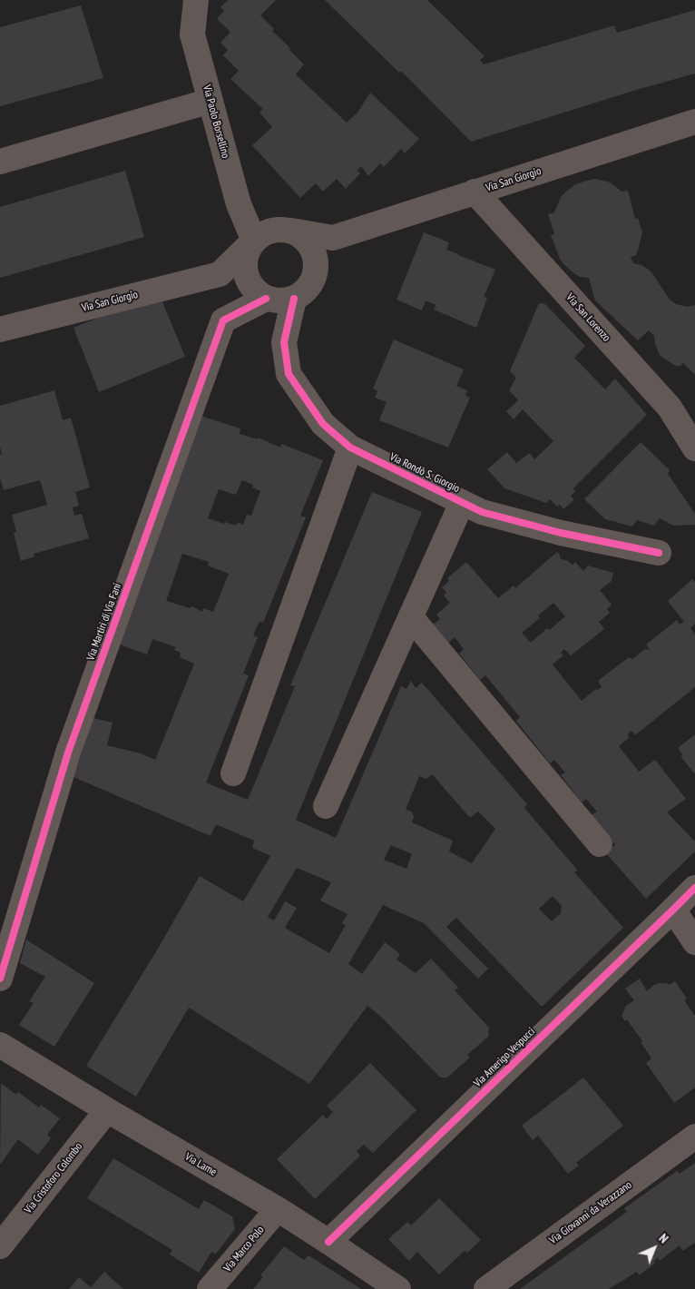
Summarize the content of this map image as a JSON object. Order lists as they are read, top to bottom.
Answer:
{
  "streets": {
    "main road": ["Via San Giorgio"],
    "street": [
      "Via Paolo Borsellino",
      "Via San Lorenzo",
      "Via Rondò S. Giorgio",
      "Via Martiri di Via Fani",
      "Via Amerigo Vespucci",
      "Via Lame",
      "Via Cristoforo Colombo",
      "Via Giovanni da Verazzano",
      "Via Marco Polo"
    ]
  },
  "crossings": [
    ["Via Paolo Borsellino", "Via San Giorgio"],
    ["Via Paolo Borsellino", "Via Rondò S. Giorgio"],
    ["Via Paolo Borsellino", "Via Martiri di Via Fani"],
    ["Via San Giorgio", "Via San Lorenzo"],
    ["Via San Giorgio", "Via Rondò S. Giorgio"],
    ["Via San Giorgio", "Via Martiri di Via Fani"],
    ["Via Rondò S. Giorgio", "Via Martiri di Via Fani"],
    ["Via Amerigo Vespucci", "Via Lame"],
    ["Via Lame", "Via Cristoforo Colombo"],
    ["Via Lame", "Via Marco Polo"]
  ],
  "north": "top right"
}
